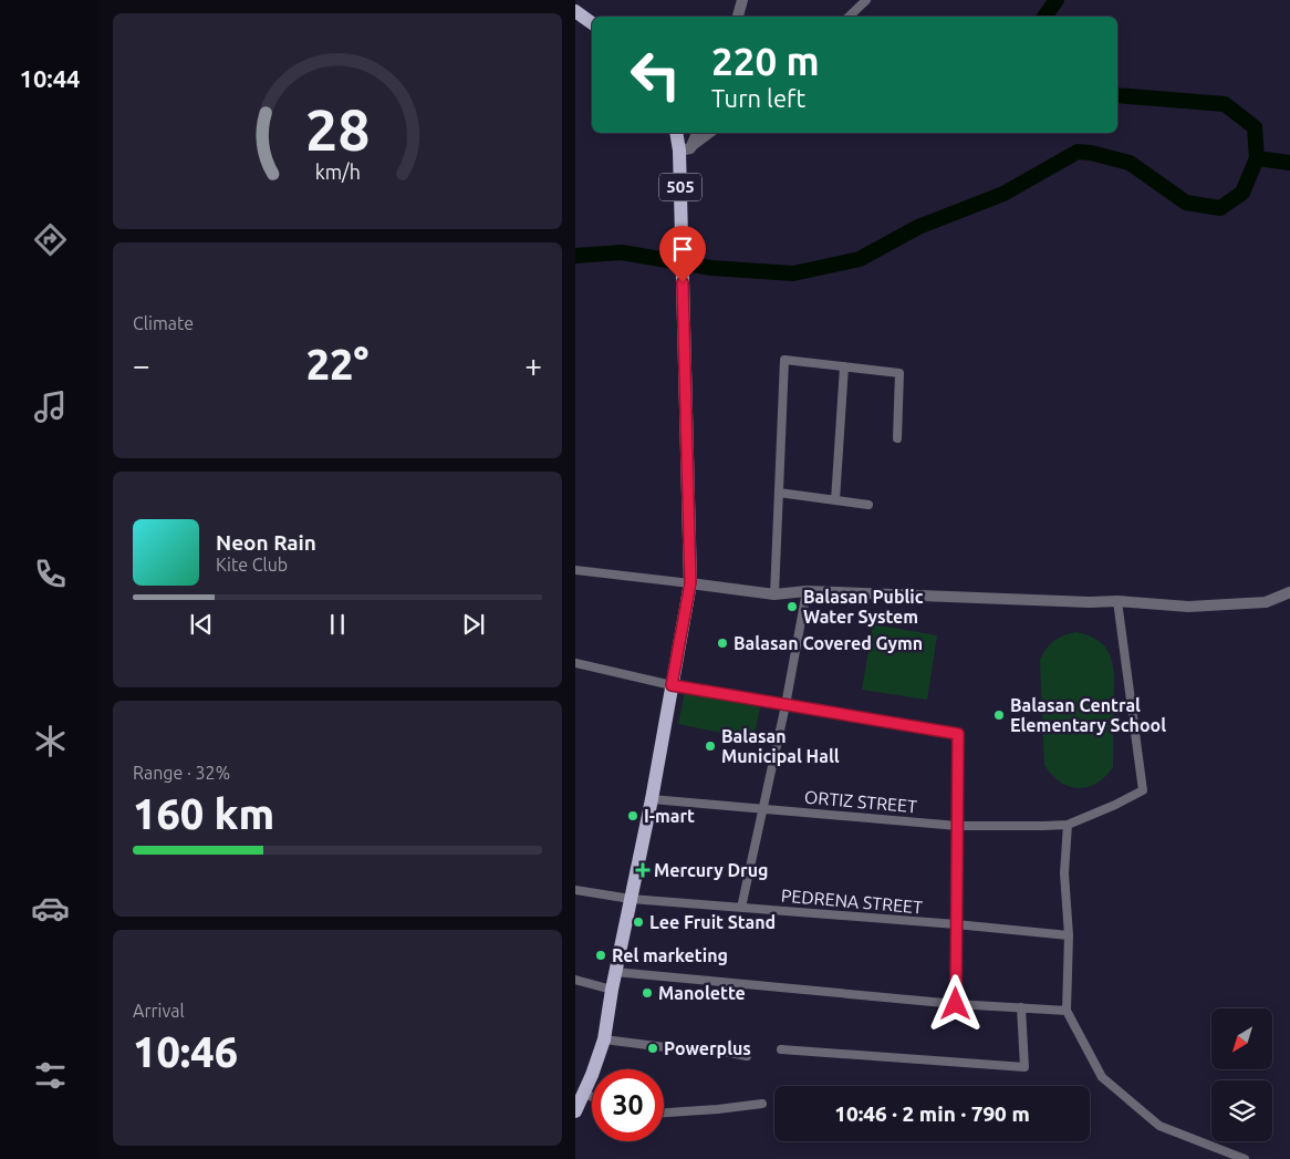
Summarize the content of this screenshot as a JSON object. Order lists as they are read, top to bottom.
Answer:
{
  "streets": {
    "main road": ["505"],
    "street": ["ORTIZ STREET", "PEDRENA STREET"]
  },
  "crossings": [
    ["505", "ORTIZ STREET"],
    ["505", "PEDRENA STREET"]
  ],
  "places": {
    "other": [
      "Balasan Public Water System",
      "Balasan Covered Gymn",
      "Balasan Central Elementary School",
      "Balasan Municipal Hall",
      "I-mart",
      "Lee Fruit Stand",
      "Rel marketing",
      "Manolette",
      "Powerplus"
    ],
    "health": ["Mercury Drug"]
  },
  "north": "bottom left",
  "page": {
    "tabs": "10:44",
    "turn": ["220 m", "Turn left"],
    "tile": [
      "Climate",
      ["Range · 32%", "160 km"],
      ["Arrival", "10:46"]
    ],
    "heat": ["−", "22°", "+"],
    "song": ["Neon Rain", "Kite Club"],
    "limit": "30",
    "trip": "10:46 · 2 min · 790 m",
    "gauge": ["28", "km/h"]
  }
}
